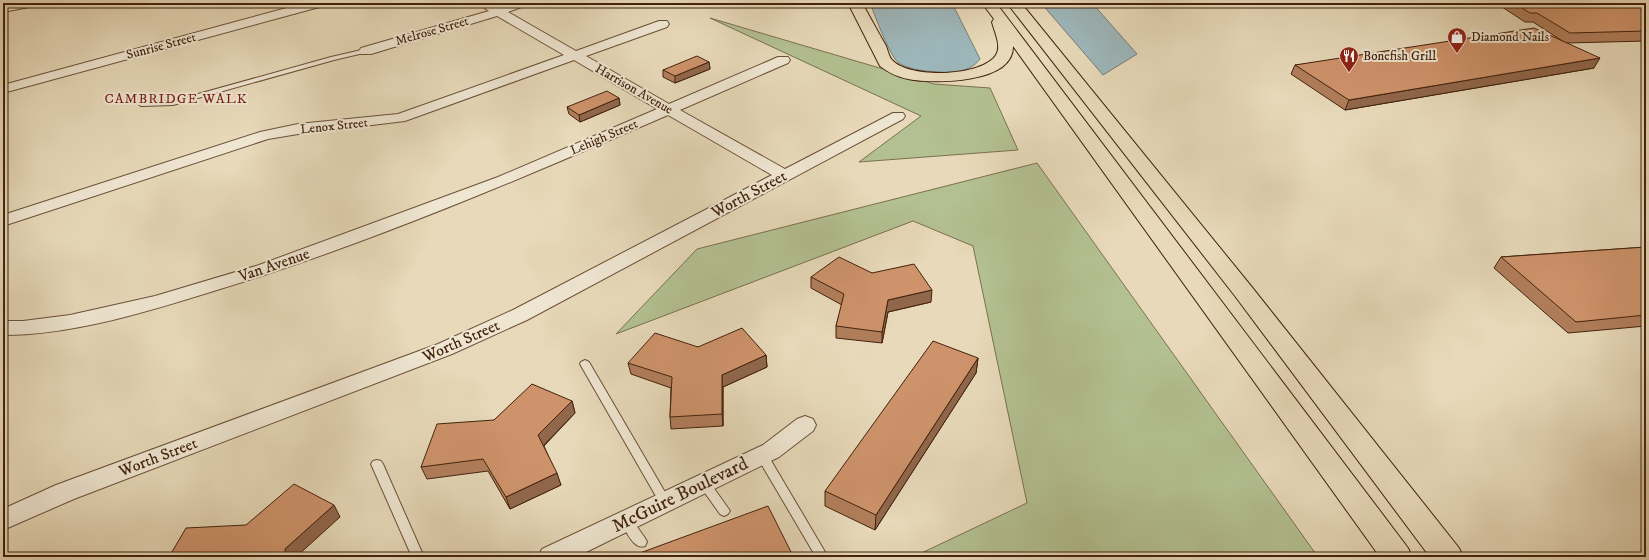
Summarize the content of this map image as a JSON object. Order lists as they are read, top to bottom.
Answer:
{
  "streets": {
    "street": [
      "Melrose Street",
      "Sunrise Street",
      "Harrison Avenue",
      "Lenox Street",
      "Lehigh Street",
      "Worth Street",
      "Van Avenue",
      "McGuire Boulevard"
    ]
  },
  "crossings": [
    ["Melrose Street", "Harrison Avenue"],
    ["Harrison Avenue", "Lenox Street"],
    ["Harrison Avenue", "Lehigh Street"],
    ["Harrison Avenue", "Worth Street"],
    ["Lehigh Street", "Van Avenue"]
  ],
  "districts": ["CAMBRIDGE WALK"],
  "places": {
    "shop": ["Diamond Nails"],
    "restaurant": ["Bonefish Grill"]
  }
}
